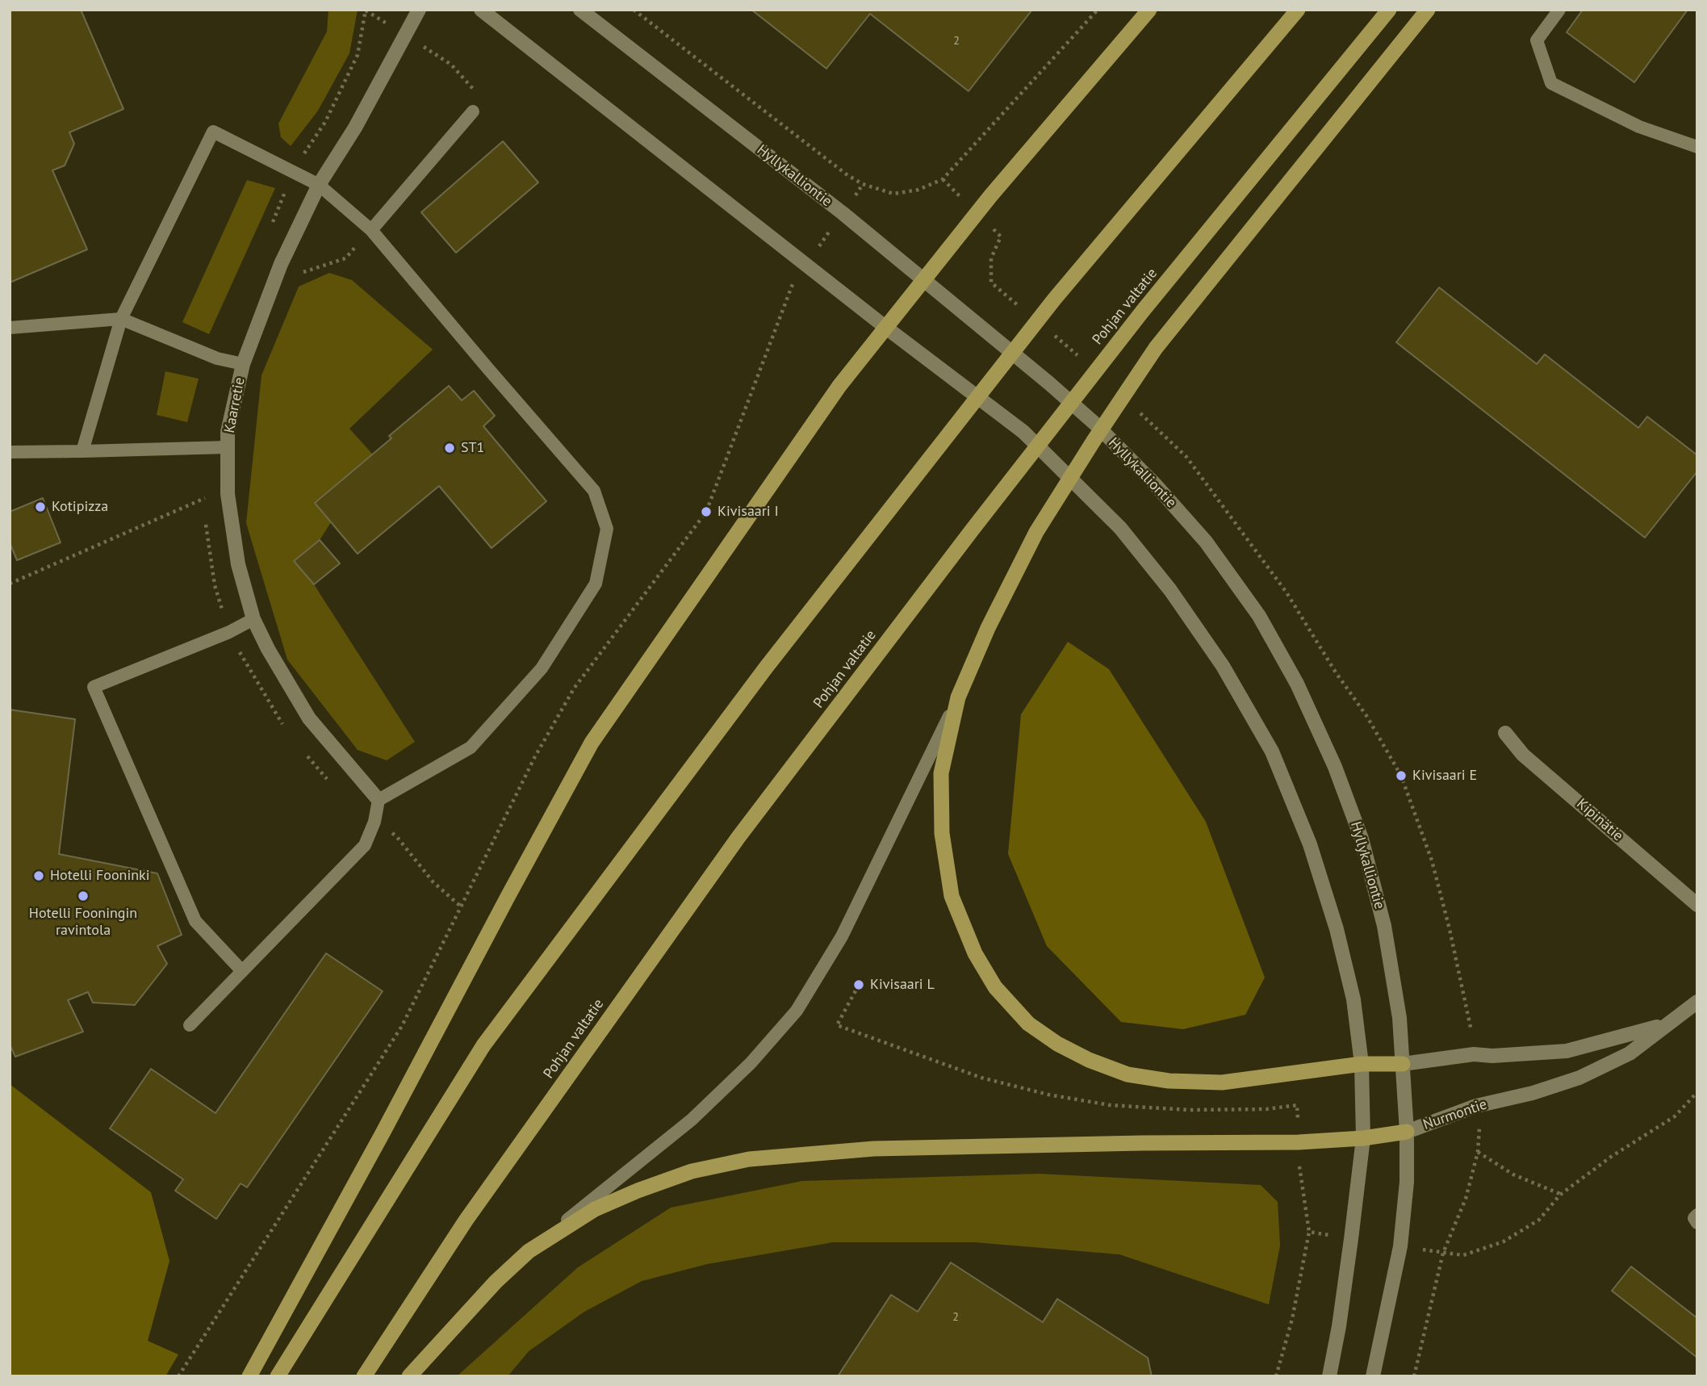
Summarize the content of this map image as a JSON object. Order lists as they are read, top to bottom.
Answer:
{
  "streets": {
    "highway": ["Pohjan valtatie"],
    "main road": [
      "Hyllykalliontie",
      "Kaarretie",
      "Kipinätie",
      "Nurmontie"
    ]
  },
  "crossings": [
    ["Hyllykalliontie", "Nurmontie"]
  ],
  "places": [
    "ST1",
    "Kotipizza",
    "Kivisaari I",
    "Kivisaari E",
    "Hotelli Fooninki",
    "Hotelli Fooningin ravintola",
    "Kivisaari L"
  ],
  "house_numbers": ["2", "2"]
}
